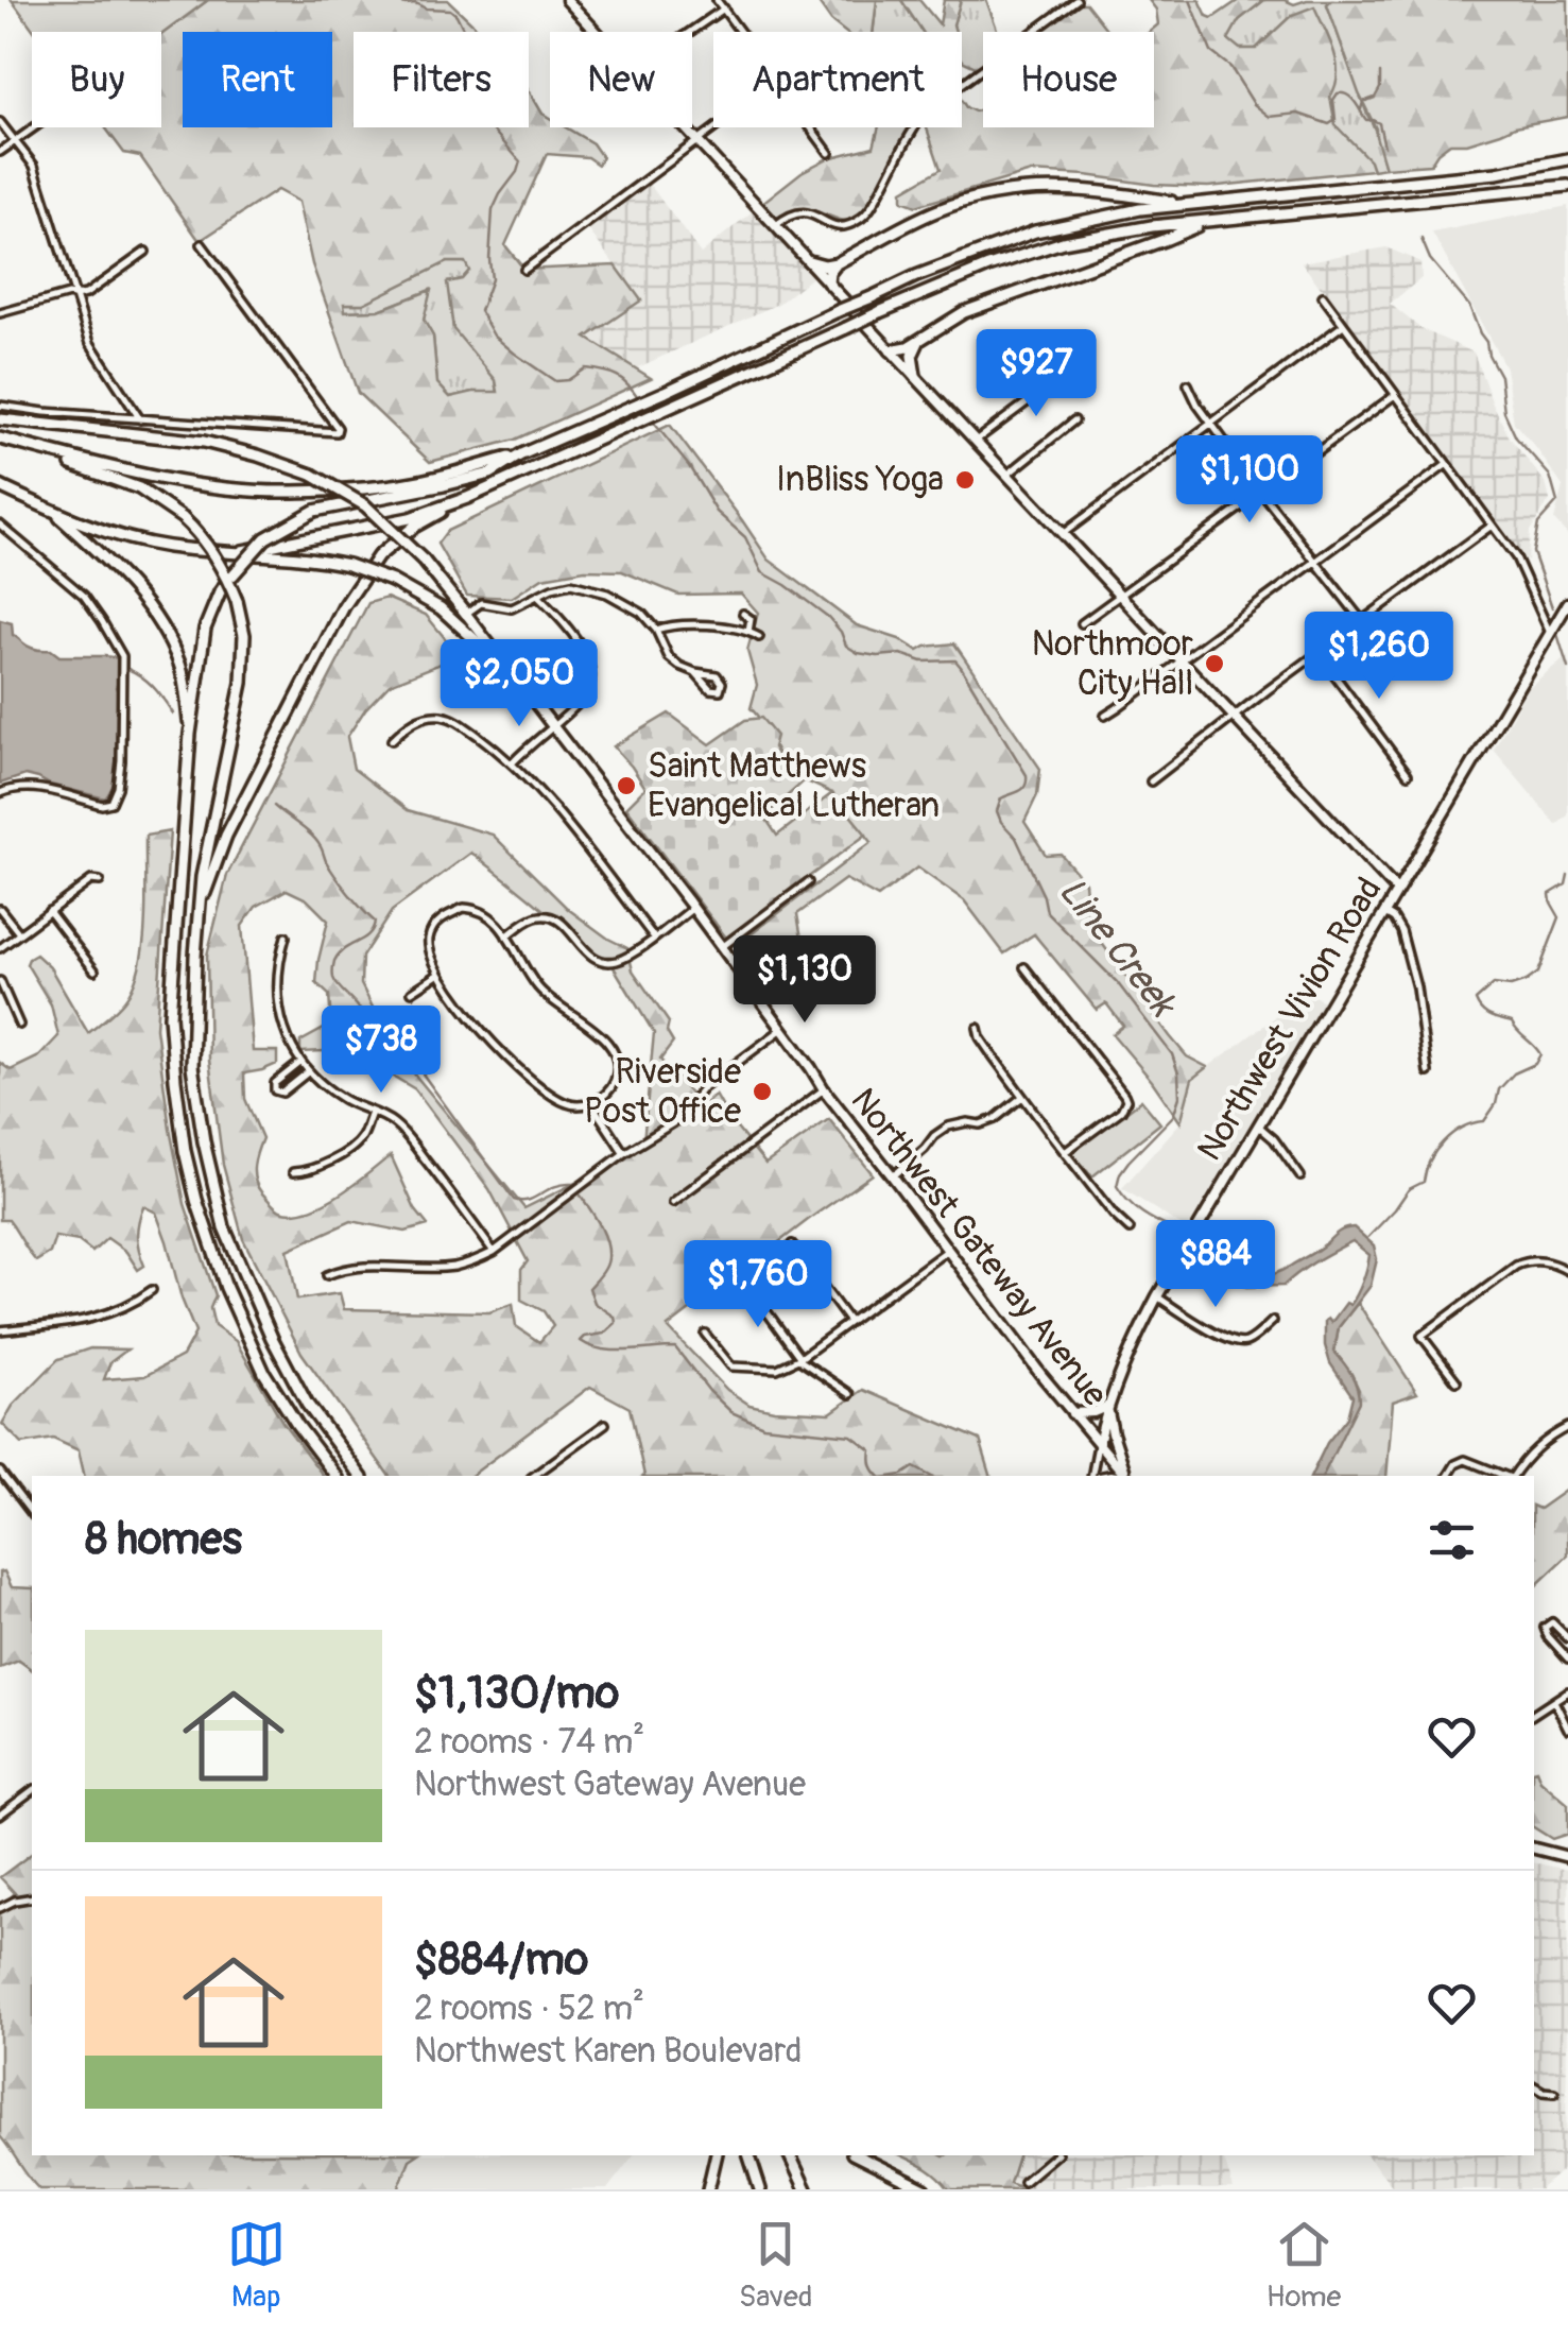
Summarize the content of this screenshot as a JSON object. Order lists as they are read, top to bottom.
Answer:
{
  "streets": {
    "main road": ["Northwest Vivion Road", "Northwest Gateway Avenue"]
  },
  "crossings": [
    ["Northwest Vivion Road", "Northwest Gateway Avenue"]
  ],
  "water": ["Line Creek"],
  "places": [
    "InBliss Yoga",
    "Northmoor City Hall",
    "Saint Matthews Evangelical Lutheran",
    "Riverside Post Office"
  ],
  "page": {
    "chip": [
      "Buy",
      "Rent",
      "Filters",
      "New",
      "Apartment",
      "House"
    ],
    "price": [
      "$927",
      "$1,100",
      "$1,260",
      "$2,050",
      "$1,130",
      "$738",
      "$884",
      "$1,760"
    ],
    "heading": "8 homes",
    "list": [
      {
        "name": "$1,130/mo",
        "note": "2 rooms · 74 m² · Northwest Gateway Avenue"
      },
      {
        "name": "$884/mo",
        "note": "2 rooms · 52 m² · Northwest Karen Boulevard"
      }
    ],
    "tabs": ["Map", "Saved", "Home"]
  }
}
